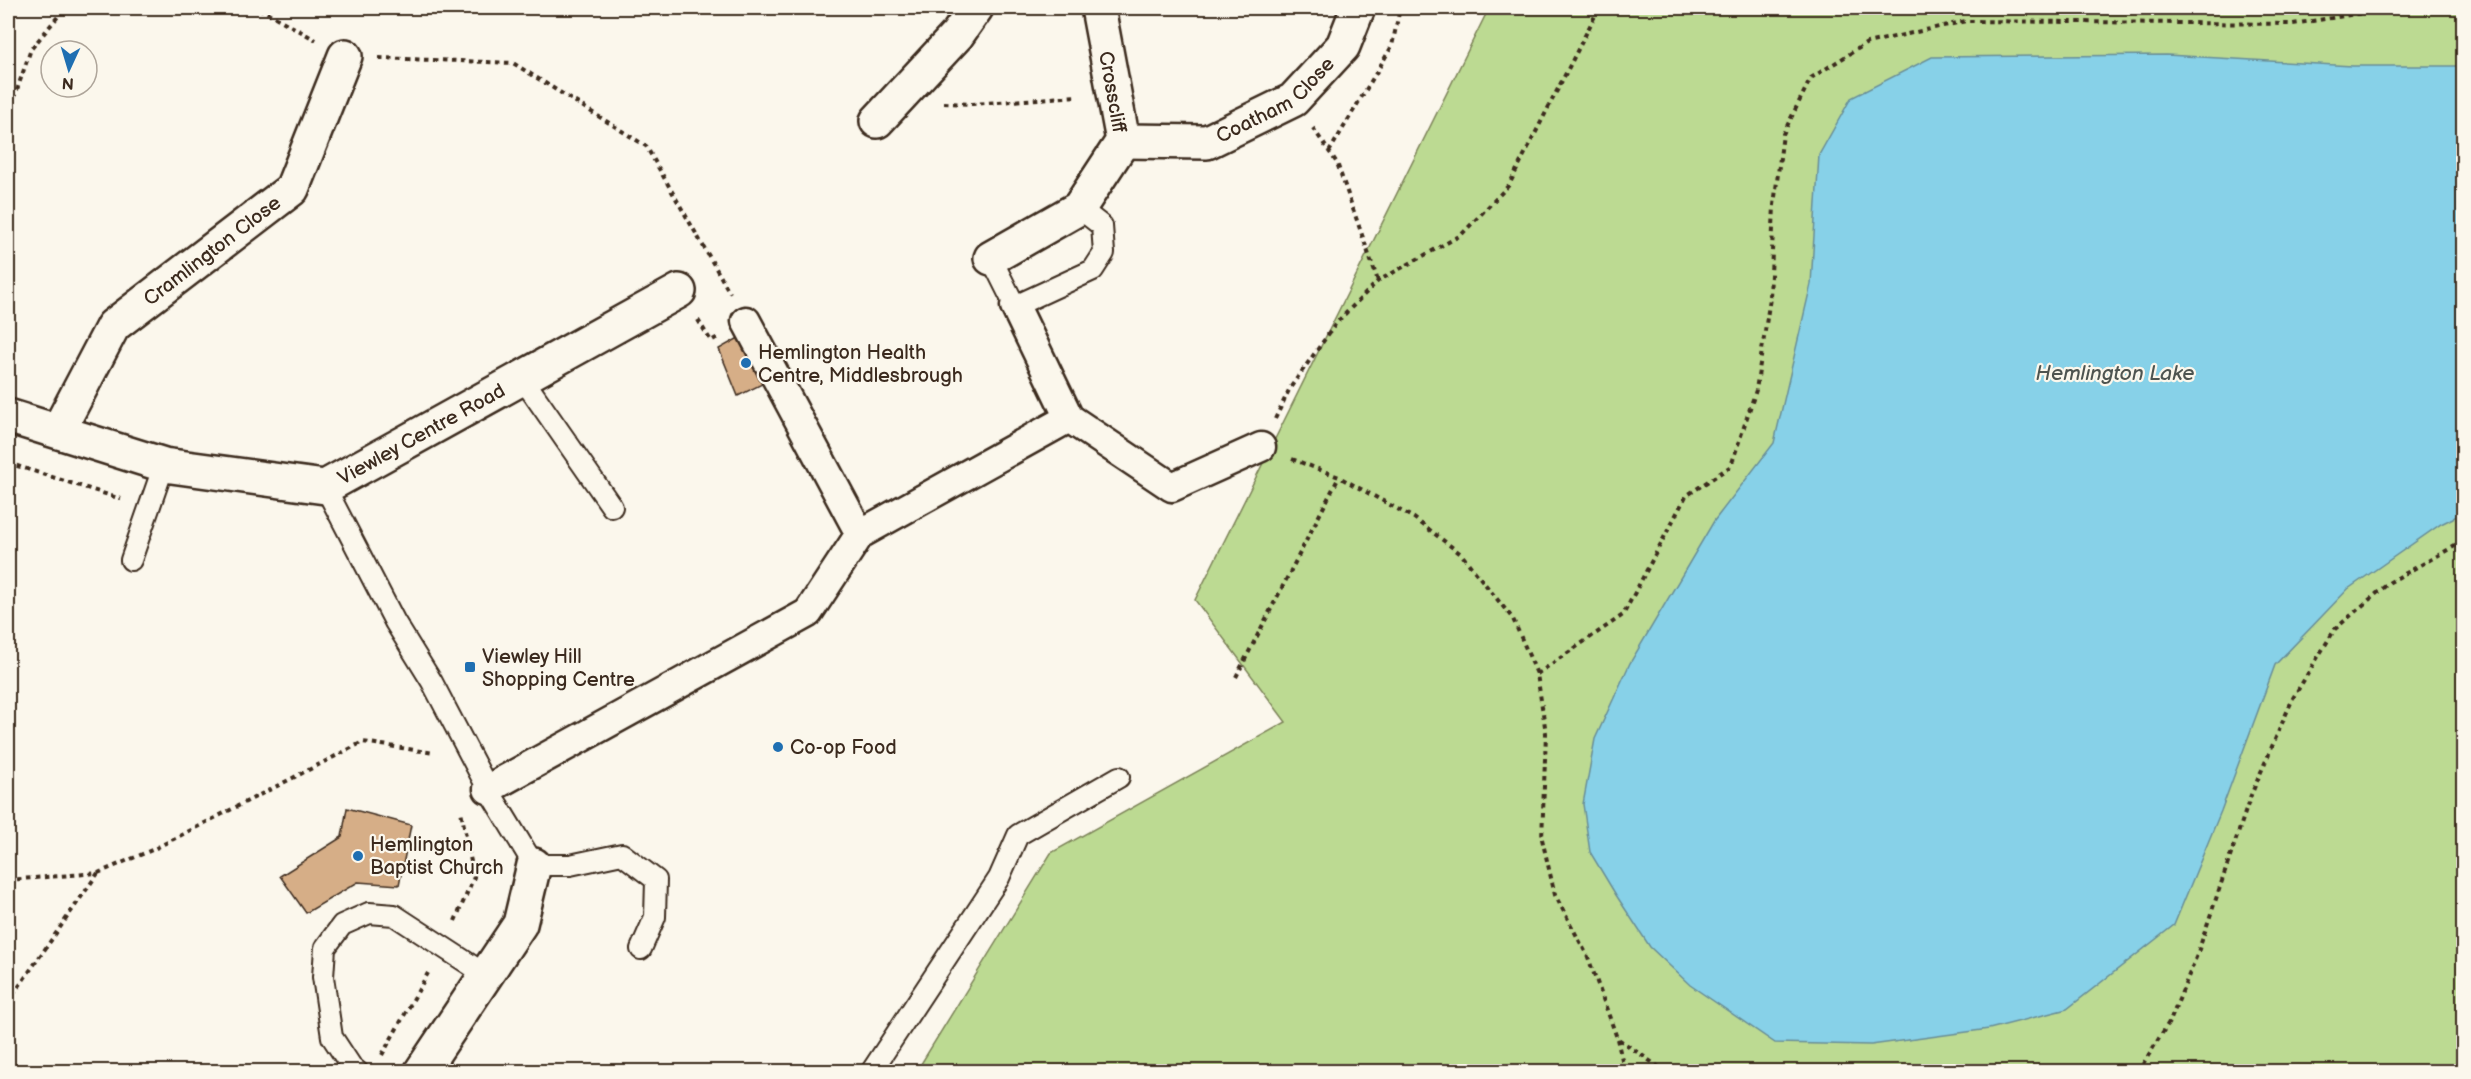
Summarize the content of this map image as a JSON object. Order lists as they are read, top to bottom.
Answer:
{
  "streets": {
    "street": [
      "Crosscliff",
      "Coatham Close",
      "Cramlington Close",
      "Viewley Centre Road"
    ]
  },
  "crossings": [
    ["Crosscliff", "Coatham Close"],
    ["Cramlington Close", "Viewley Centre Road"]
  ],
  "water": ["Hemlington Lake"],
  "places": {
    "other": ["Hemlington Health Centre, Middlesbrough", "Co-op Food", "Hemlington Baptist Church"],
    "transit": ["Viewley Hill Shopping Centre"]
  },
  "north": "bottom"
}
